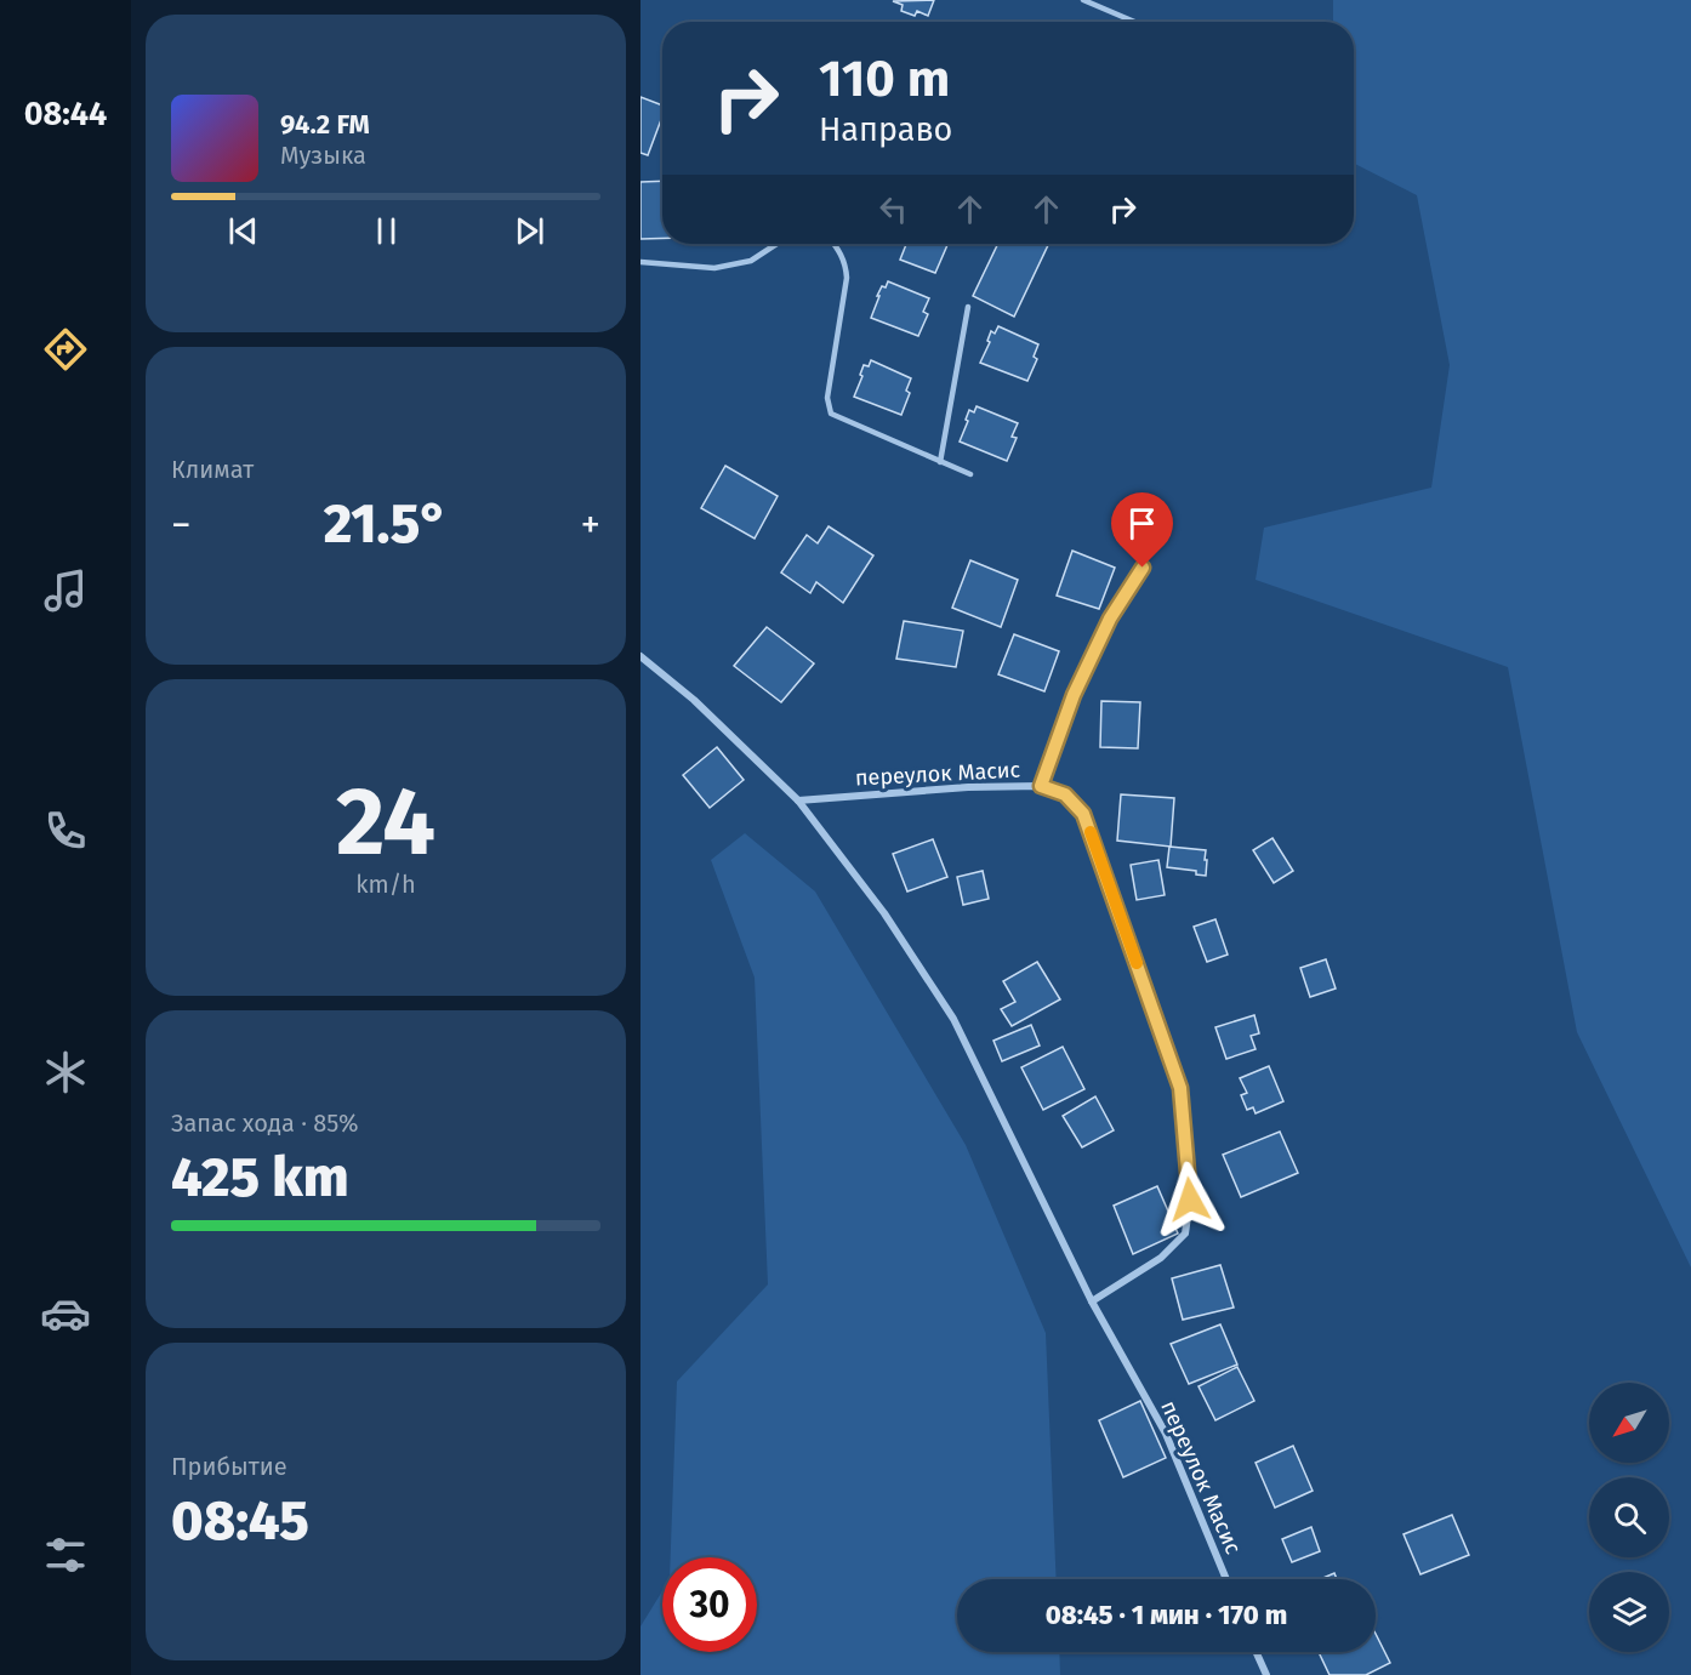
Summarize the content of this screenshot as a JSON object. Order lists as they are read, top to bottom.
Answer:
{
  "streets": {
    "street": ["переулок Масис"]
  },
  "north": "bottom left",
  "page": {
    "tabs": "08:44",
    "turn": ["110 m", "Направо"],
    "song": ["94.2 FM", "Музыка"],
    "tile": [
      "Климат",
      ["24", "km/h"],
      ["Запас хода · 85%", "425 km"],
      ["Прибытие", "08:45"]
    ],
    "heat": ["−", "21.5°", "+"],
    "limit": "30",
    "trip": "08:45 · 1 мин · 170 m"
  }
}
